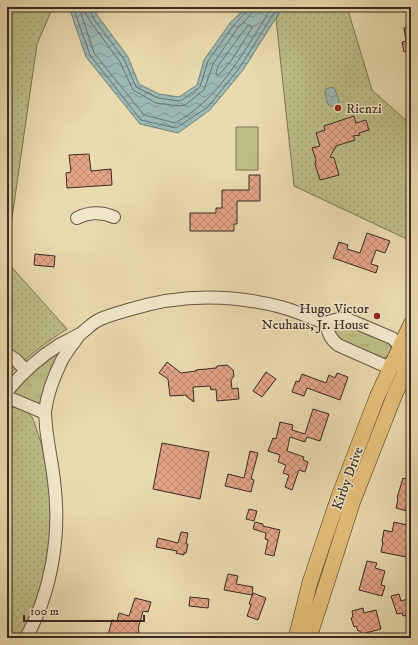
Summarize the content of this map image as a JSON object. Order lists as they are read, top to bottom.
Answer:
{
  "streets": {
    "main road": ["Kirby Drive"]
  },
  "places": ["Rienzi", "Hugo Victor Neuhaus, Jr. House"],
  "scale_bar": "100 m"
}
